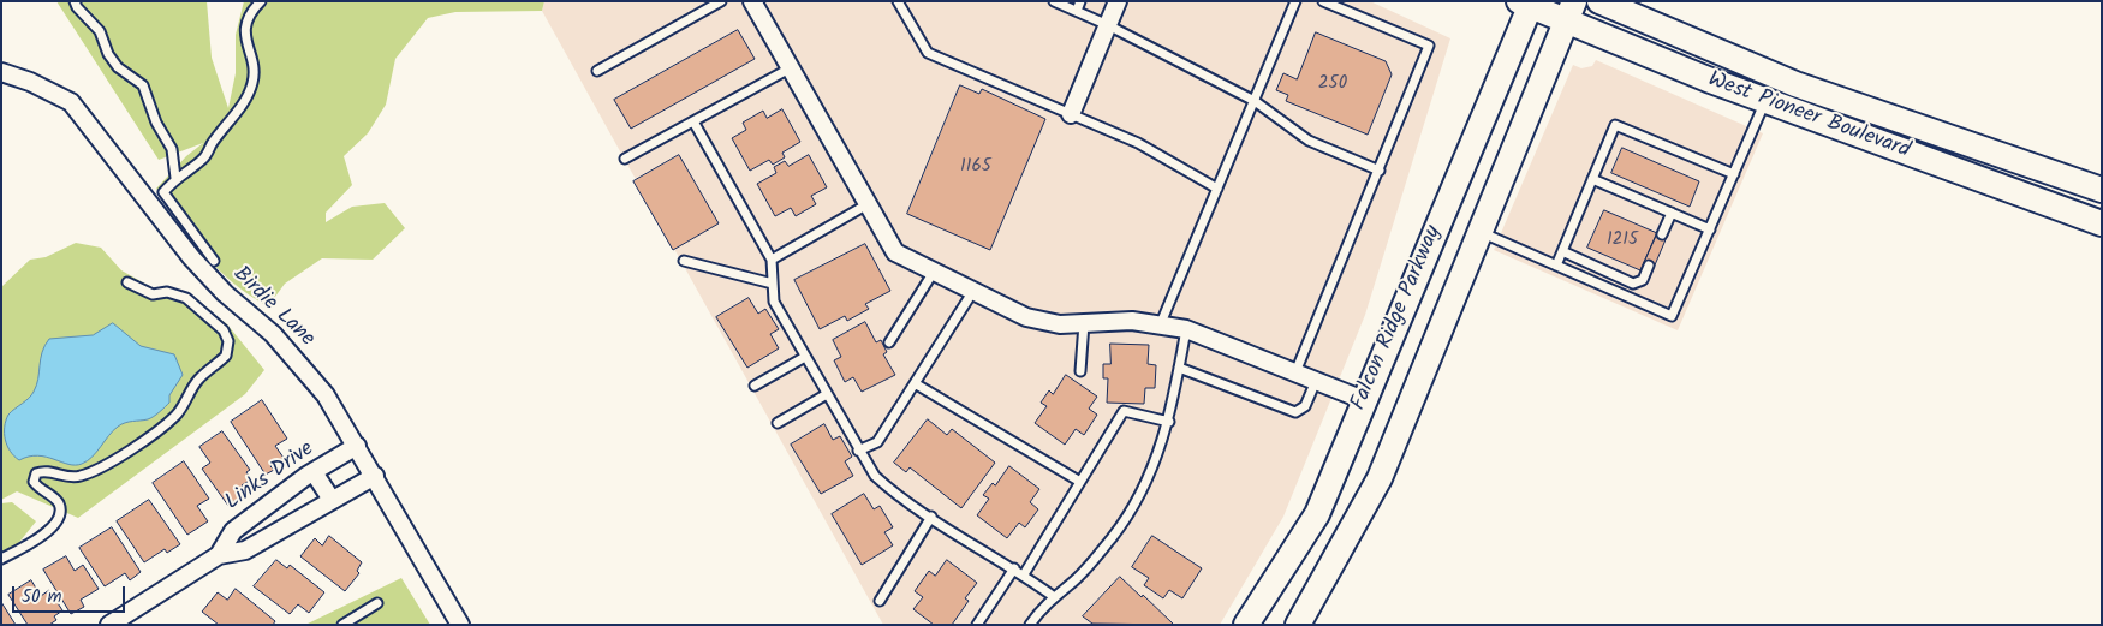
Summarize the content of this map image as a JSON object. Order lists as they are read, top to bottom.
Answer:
{
  "streets": {
    "main road": ["West Pioneer Boulevard", "Falcon Ridge Parkway"],
    "street": ["Birdie Lane", "Links Drive"]
  },
  "crossings": [
    ["West Pioneer Boulevard", "Falcon Ridge Parkway"],
    ["Birdie Lane", "Links Drive"]
  ],
  "house_numbers": ["250", "1165", "1215"],
  "scale_bar": "50 m"
}
